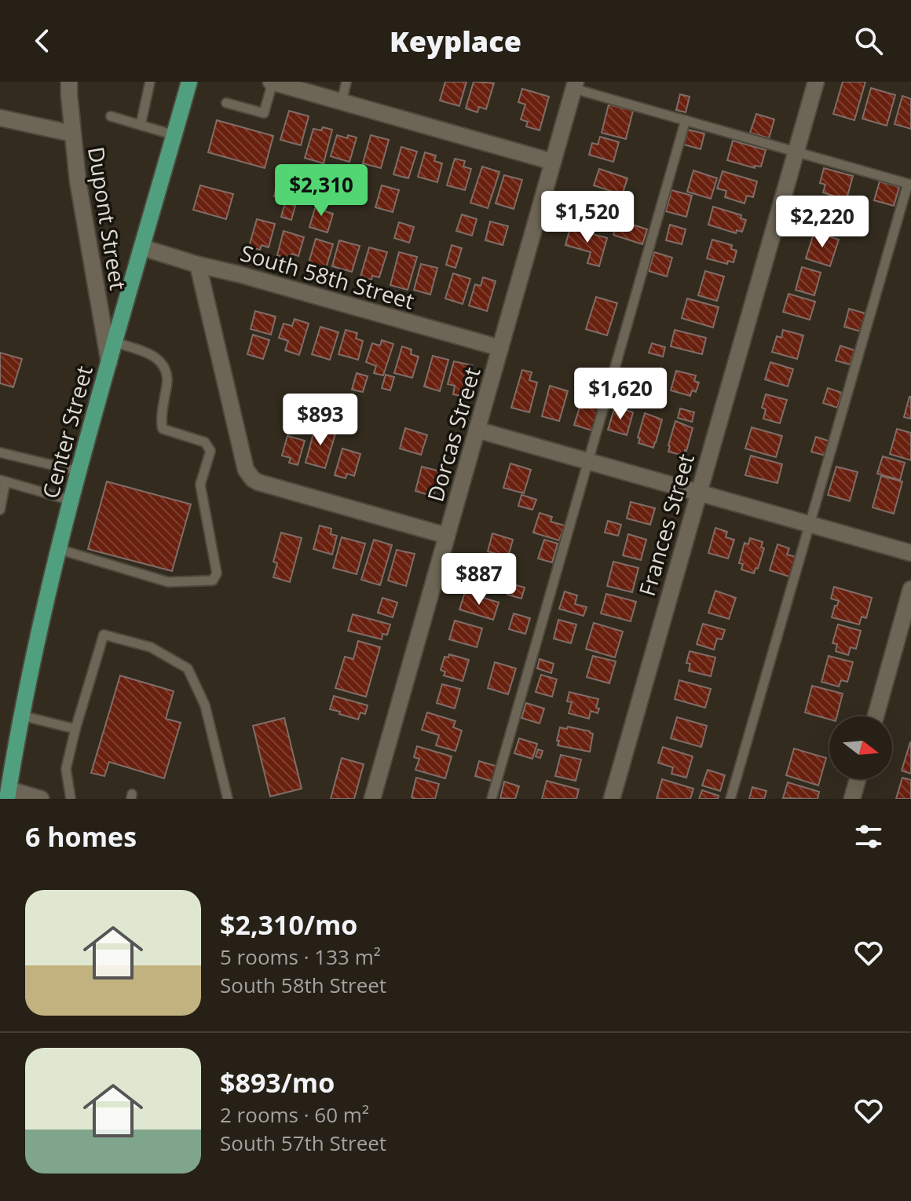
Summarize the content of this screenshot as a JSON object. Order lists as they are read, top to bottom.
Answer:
{
  "streets": {
    "main road": ["Center Street"],
    "street": [
      "Dupont Street",
      "South 58th Street",
      "Dorcas Street",
      "Frances Street"
    ]
  },
  "crossings": [
    ["Dupont Street", "Center Street"],
    ["South 58th Street", "Center Street"],
    ["South 58th Street", "Dorcas Street"]
  ],
  "north": "right",
  "page": {
    "header": "Keyplace",
    "price": [
      "$2,310",
      "$1,520",
      "$2,220",
      "$1,620",
      "$893",
      "$887"
    ],
    "heading": "6 homes",
    "list": [
      {
        "name": "$2,310/mo",
        "note": "5 rooms · 133 m² · South 58th Street"
      },
      {
        "name": "$893/mo",
        "note": "2 rooms · 60 m² · South 57th Street"
      }
    ]
  }
}
